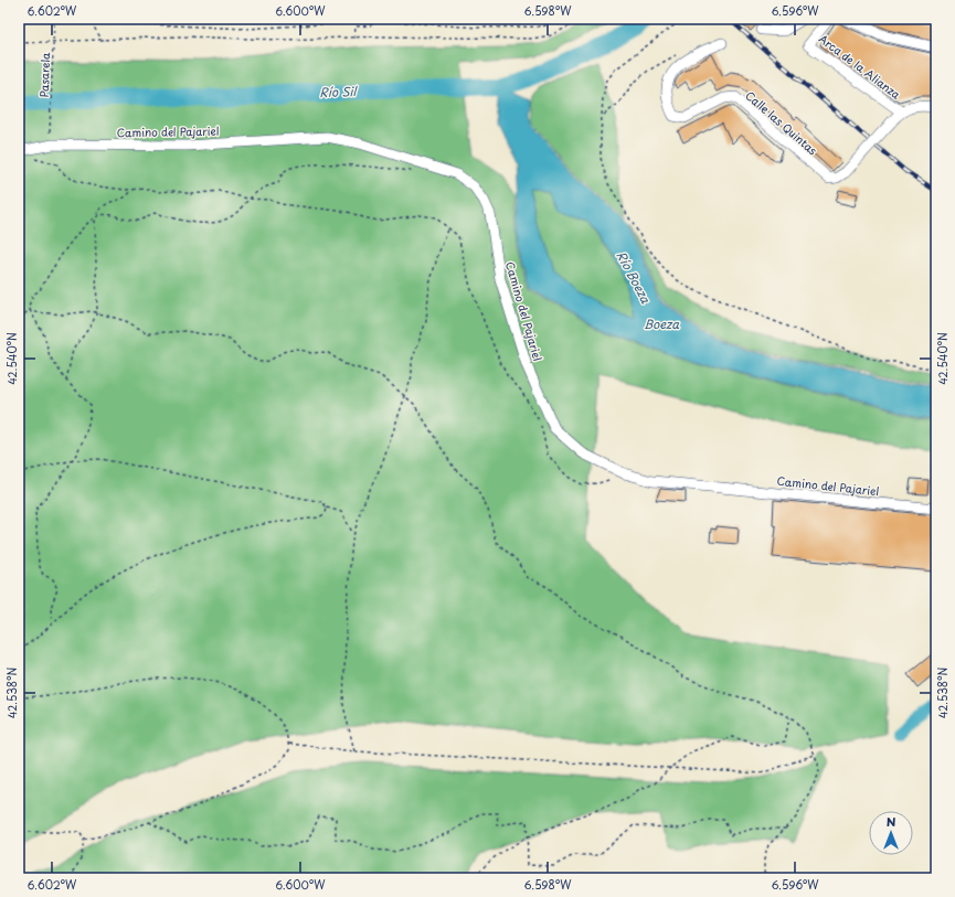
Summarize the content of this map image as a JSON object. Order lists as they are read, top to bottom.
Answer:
{
  "streets": {
    "street": ["Arca de la Alianza", "Calle las Quintas", "Camino del Pajariel"],
    "path": ["Pasarela"]
  },
  "crossings": [
    ["Arca de la Alianza", "Calle las Quintas"]
  ],
  "water": ["Río Sil", "Río Boeza", "Boeza"],
  "north": "top",
  "coordinates": [
    "6.602°W",
    "6.600°W",
    "6.598°W",
    "6.596°W",
    "42.540°N",
    "42.538°N"
  ]
}
